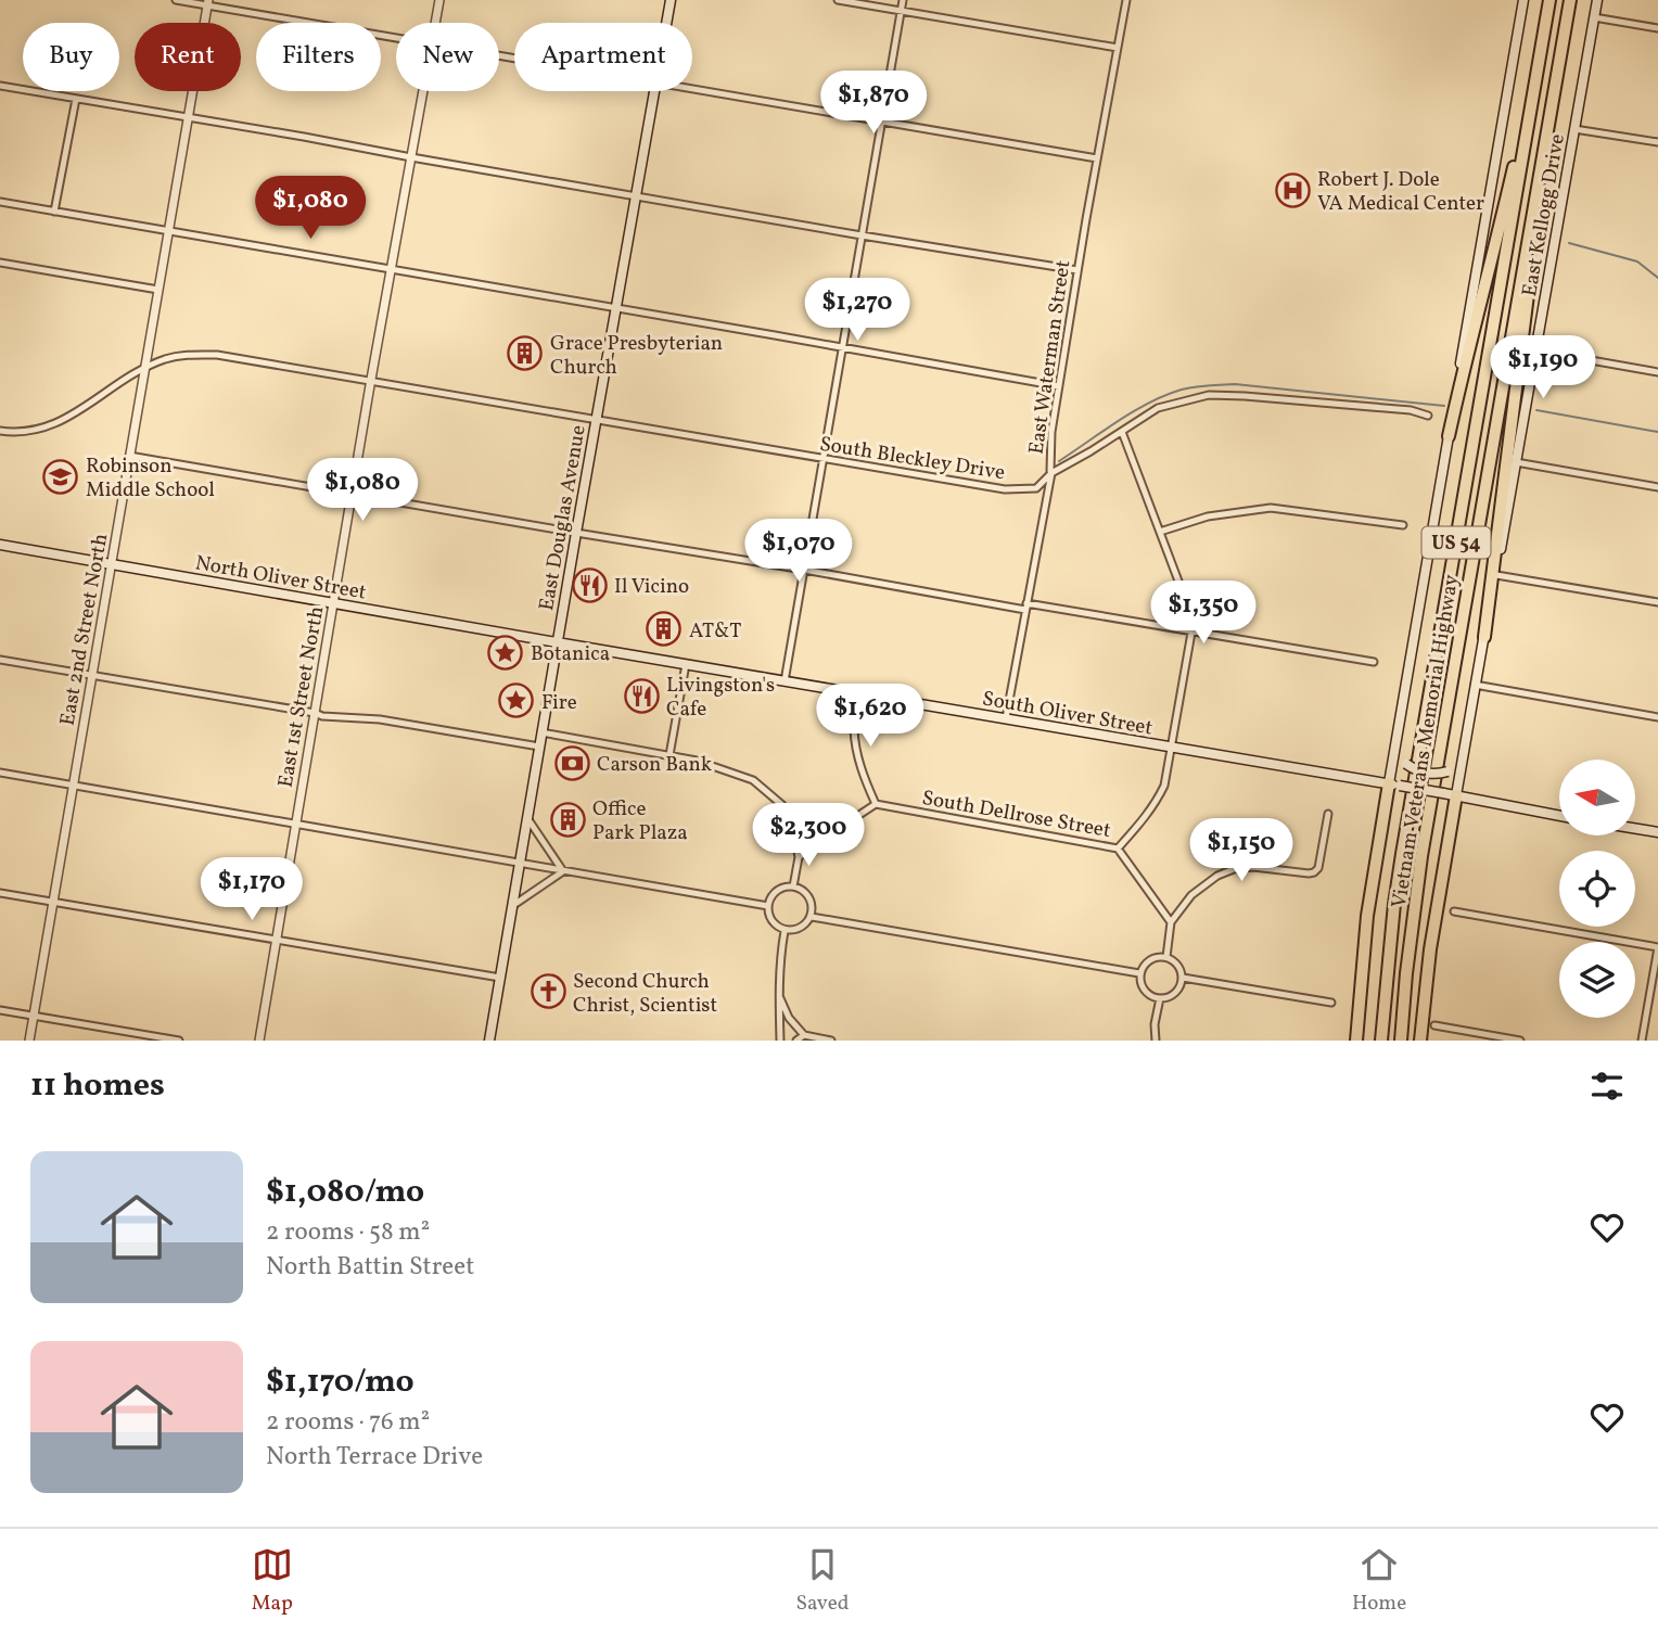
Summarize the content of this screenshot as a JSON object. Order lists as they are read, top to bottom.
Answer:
{
  "streets": {
    "highway": ["US 54", "Vietnam Veterans Memorial Highway"],
    "main road": [
      "East Kellogg Drive",
      "East Douglas Avenue",
      "North Oliver Street",
      "South Oliver Street"
    ],
    "street": [
      "East Waterman Street",
      "South Bleckley Drive",
      "East 2nd Street North",
      "East 1st Street North",
      "South Dellrose Street"
    ]
  },
  "crossings": [
    ["East Kellogg Drive", "South Oliver Street"],
    ["East Waterman Street", "South Bleckley Drive"],
    ["East Waterman Street", "South Oliver Street"],
    ["South Bleckley Drive", "East Douglas Avenue"],
    ["South Bleckley Drive", "East 2nd Street North"],
    ["South Bleckley Drive", "East 1st Street North"],
    ["East Douglas Avenue", "North Oliver Street"],
    ["East Douglas Avenue", "South Oliver Street"],
    ["North Oliver Street", "East 2nd Street North"],
    ["North Oliver Street", "East 1st Street North"],
    ["North Oliver Street", "South Oliver Street"]
  ],
  "places": {
    "hospital": ["Robert J. Dole VA Medical Center"],
    "building": ["Grace Presbyterian Church", "AT&T", "Office Park Plaza"],
    "school or university": ["Robinson Middle School"],
    "restaurant": ["Il Vicino", "Livingston's Cafe"],
    "place": ["Botanica", "Fire"],
    "bank": ["Carson Bank"],
    "church": ["Second Church Christ, Scientist"]
  },
  "north": "left",
  "page": {
    "chip": [
      "Buy",
      "Rent",
      "Filters",
      "New",
      "Apartment"
    ],
    "price": [
      "$1,870",
      "$1,080",
      "$1,270",
      "$1,190",
      "$1,080",
      "$1,070",
      "$1,350",
      "$1,620",
      "$2,300",
      "$1,150",
      "$1,170"
    ],
    "heading": "11 homes",
    "list": [
      {
        "name": "$1,080/mo",
        "note": "2 rooms · 58 m² · North Battin Street"
      },
      {
        "name": "$1,170/mo",
        "note": "2 rooms · 76 m² · North Terrace Drive"
      }
    ],
    "tabs": ["Map", "Saved", "Home"]
  }
}
